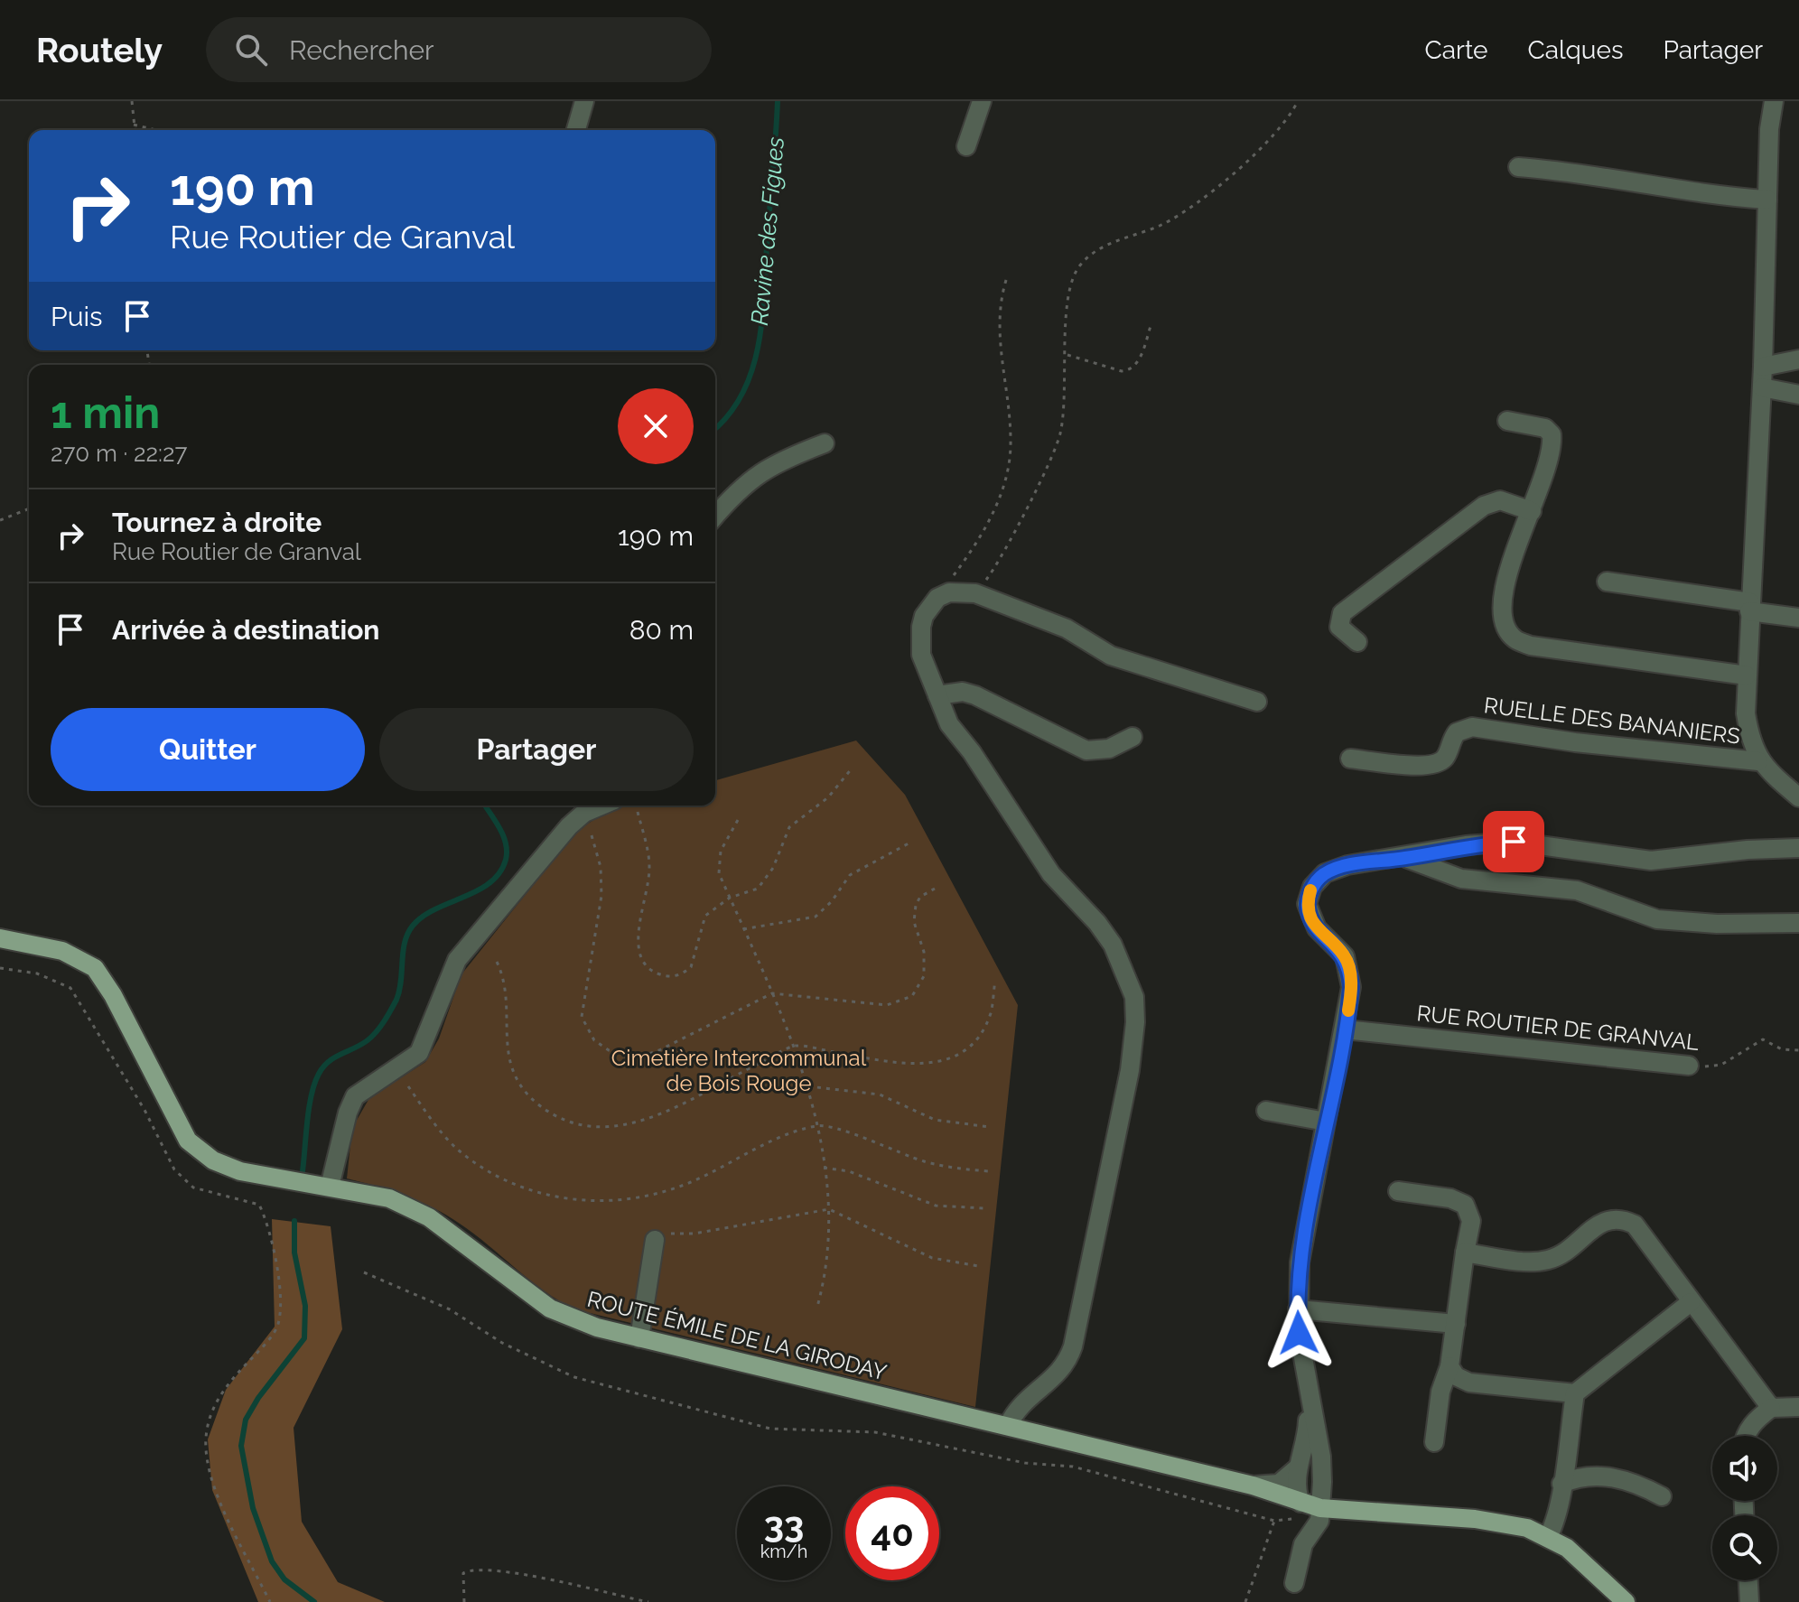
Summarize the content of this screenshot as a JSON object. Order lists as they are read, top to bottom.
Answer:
{
  "streets": {
    "main road": ["ROUTE ÉMILE DE LA GIRODAY"],
    "street": ["RUELLE DES BANANIERS", "RUE ROUTIER DE GRANVAL"]
  },
  "water": ["Ravine des Figues"],
  "parks": ["Cimetière Intercommunal de Bois Rouge"],
  "page": {
    "header": "Routely",
    "search": "Rechercher",
    "nav": ["Carte", "Calques", "Partager"],
    "turn": ["190 m", "Rue Routier de Granval"],
    "then": "Puis",
    "heading": ["1 min", "270 m · 22:27"],
    "list": [
      {
        "name": "Tournez à droite",
        "note": "Rue Routier de Granval",
        "value": "190 m"
      },
      {
        "name": "Arrivée à destination",
        "value": "80 m"
      }
    ],
    "buttons": ["Quitter", "Partager"],
    "speed": "33 km/h",
    "limit": "40"
  }
}
